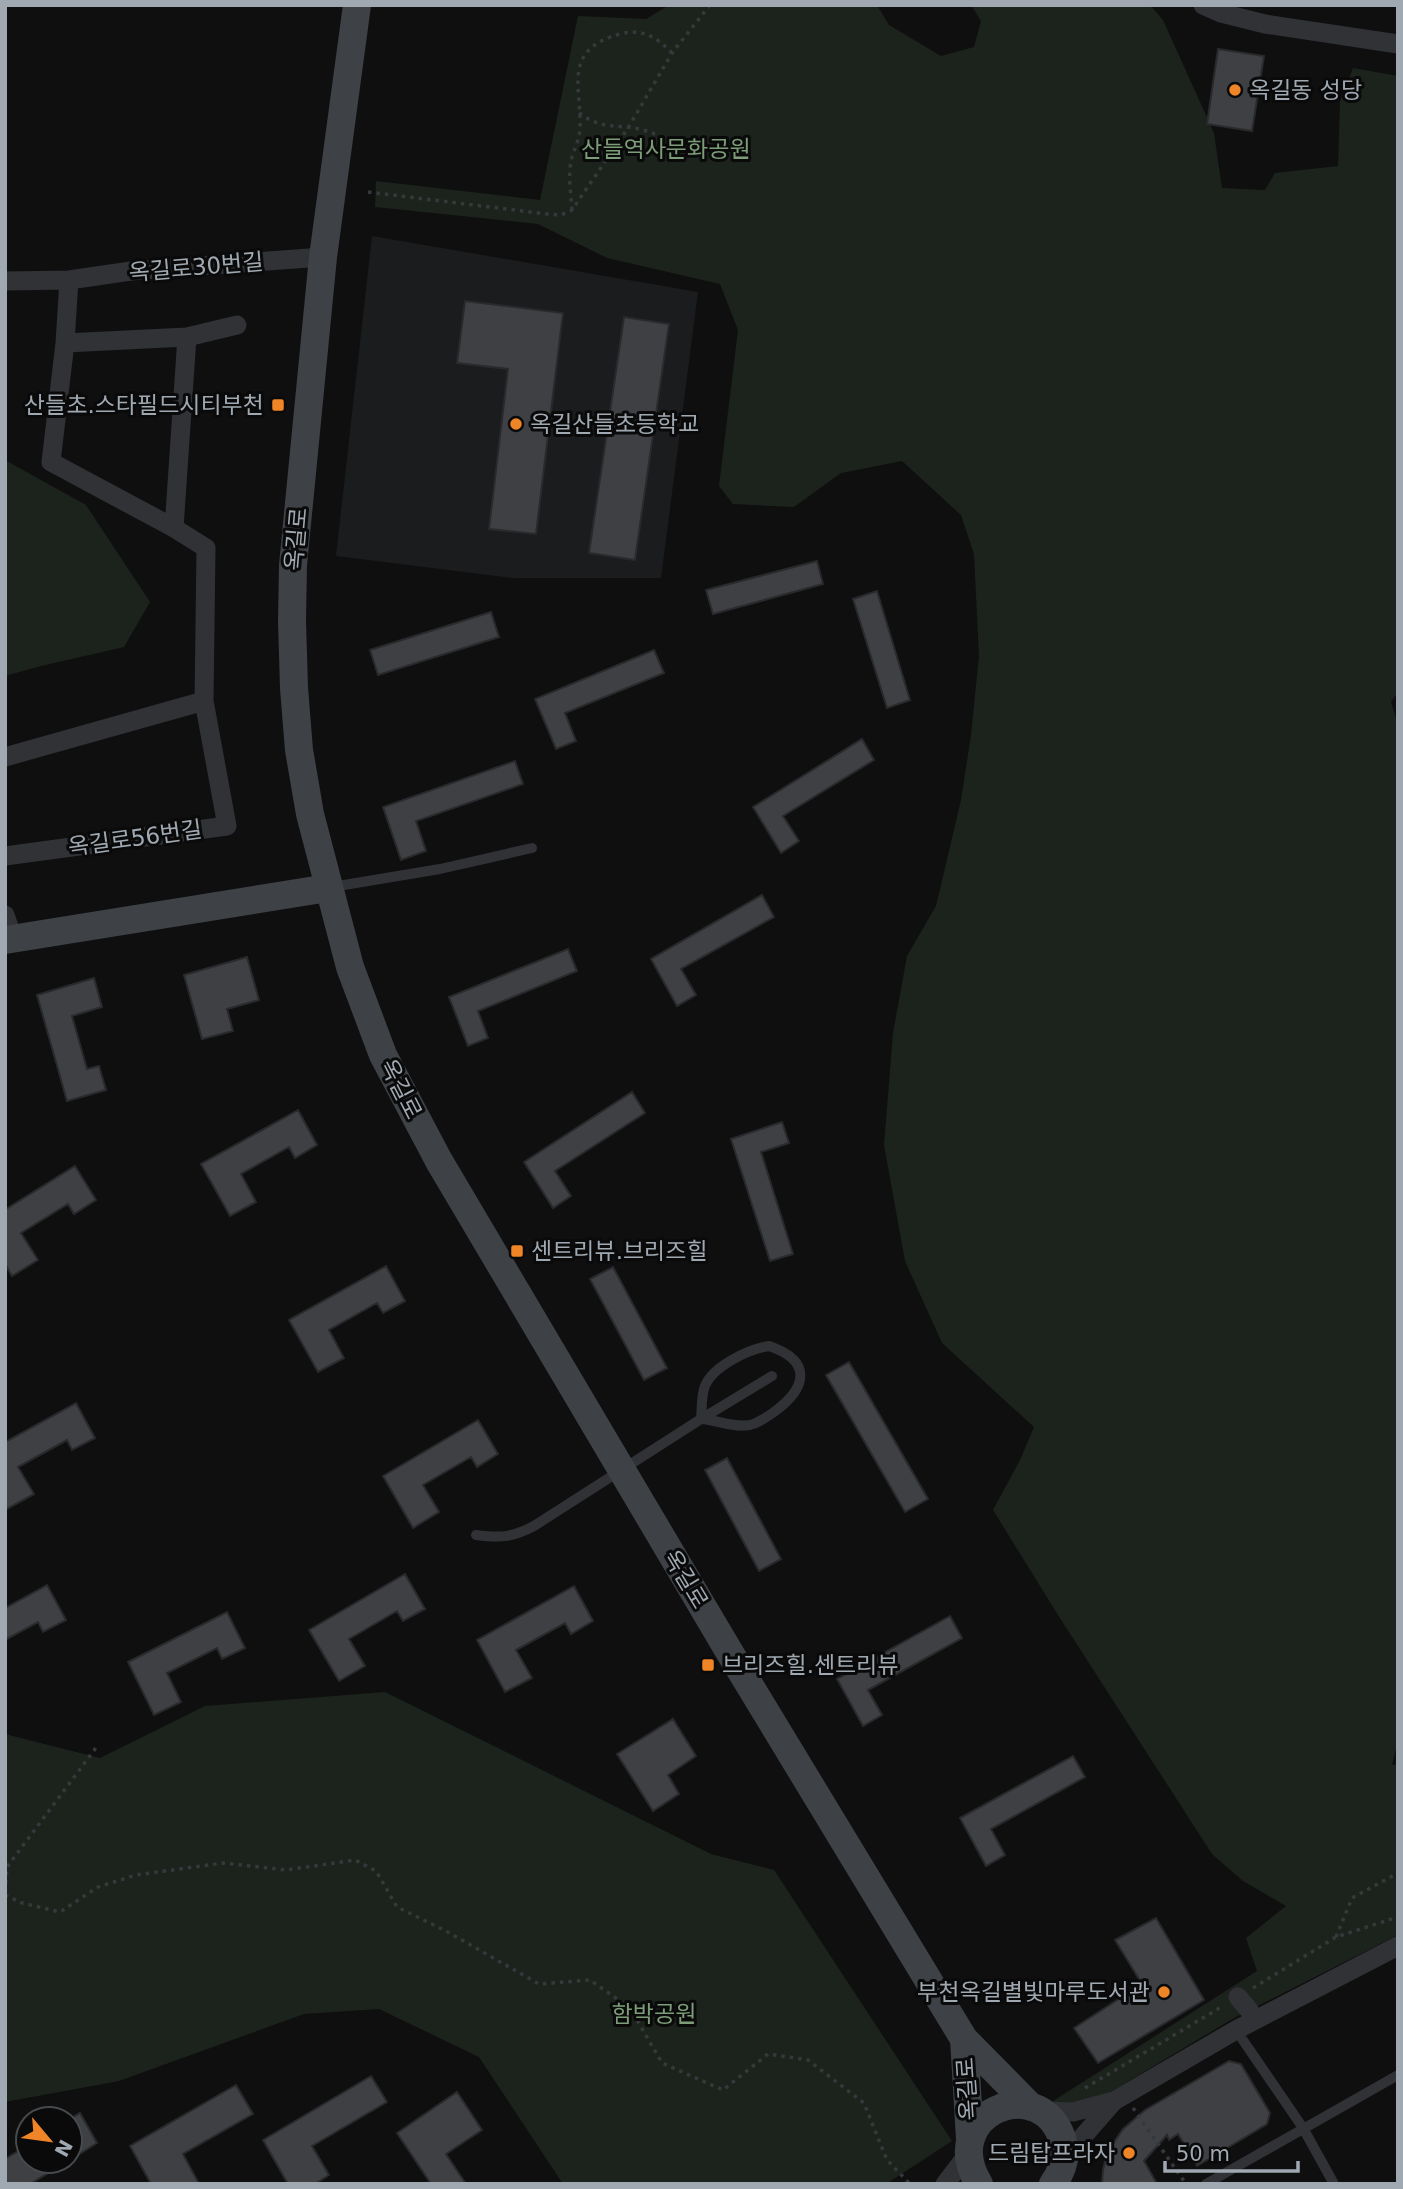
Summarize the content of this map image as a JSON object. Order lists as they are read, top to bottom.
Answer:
{
  "streets": {
    "street": ["옥길로30번길", "옥길로", "옥길로56번길"]
  },
  "crossings": [
    ["옥길로30번길", "옥길로"]
  ],
  "parks": ["산들역사문화공원", "함박공원"],
  "places": {
    "other": [
      "옥길동 성당",
      "옥길산들초등학교",
      "부천옥길별빛마루도서관",
      "드림탑프라자"
    ],
    "transit": ["산들초.스타필드시티부천", "센트리뷰.브리즈힐", "브리즈힐.센트리뷰"]
  },
  "scale_bar": "50 m",
  "north": "bottom right"
}
